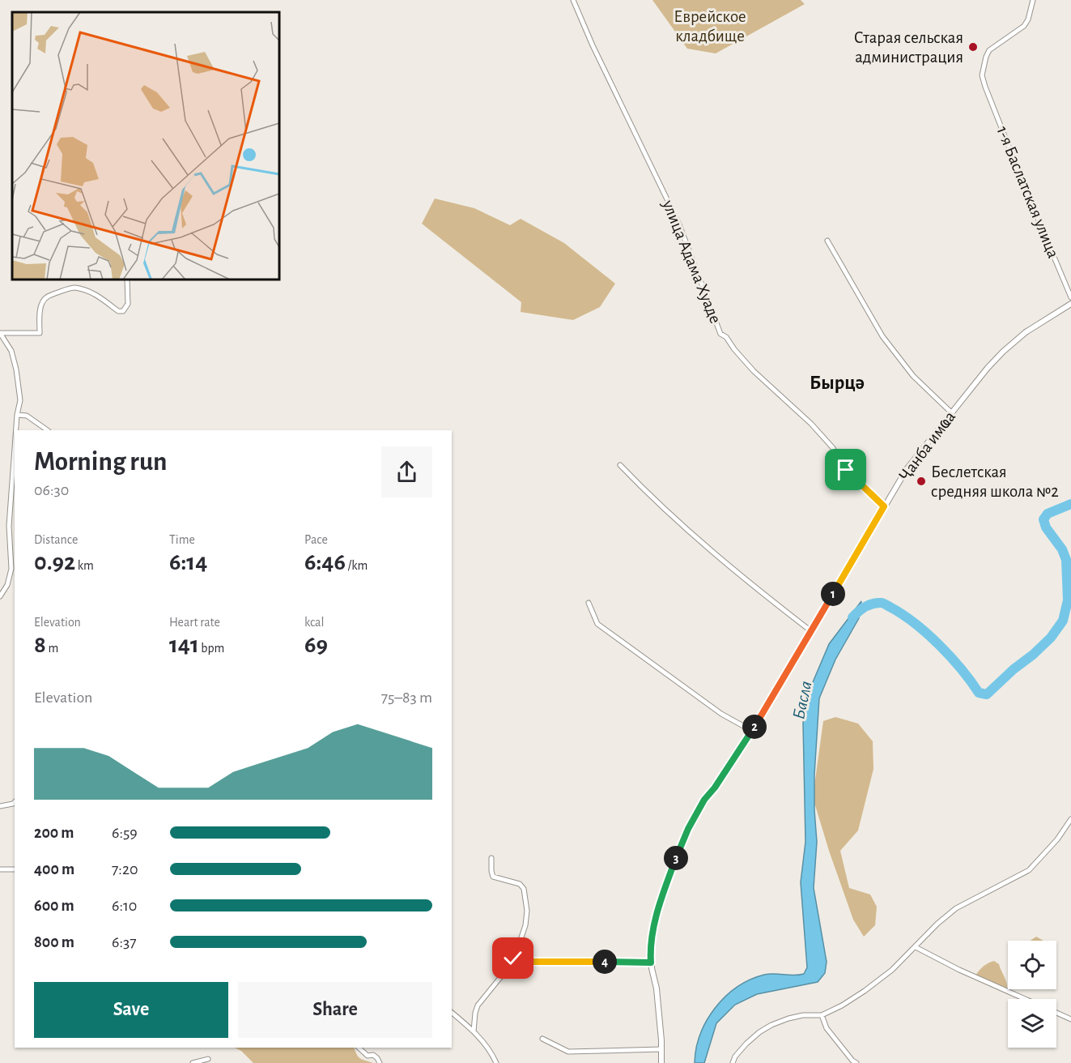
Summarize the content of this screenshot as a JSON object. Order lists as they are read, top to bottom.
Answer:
{
  "streets": {
    "street": ["1-я Баслатская улица", "улица Адама Хуаде", "Ҷанба имҩа"]
  },
  "crossings": [
    ["улица Адама Хуаде", "Ҷанба имҩа"]
  ],
  "districts": ["Бырцә"],
  "water": ["Басла"],
  "parks": ["Еврейское кладбище"],
  "places": ["Старая сельская администрация", "Беслетская средняя школа №2"],
  "page": {
    "heading": ["Morning run", "06:30"],
    "stats": [
      ["Distance", "0.92 km"],
      ["Time", "6:14"],
      ["Pace", "6:46 /km"],
      ["Elevation", "8 m"],
      ["Heart rate", "141 bpm"],
      ["kcal", "69"]
    ],
    "pins": [
      "1",
      "2",
      "3",
      "4"
    ],
    "chart": ["Elevation", "75–83 m"],
    "list": [
      {
        "name": "200 m",
        "note": "6:59"
      },
      {
        "name": "400 m",
        "note": "7:20"
      },
      {
        "name": "600 m",
        "note": "6:10"
      },
      {
        "name": "800 m",
        "note": "6:37"
      }
    ],
    "buttons": ["Save", "Share"]
  }
}
